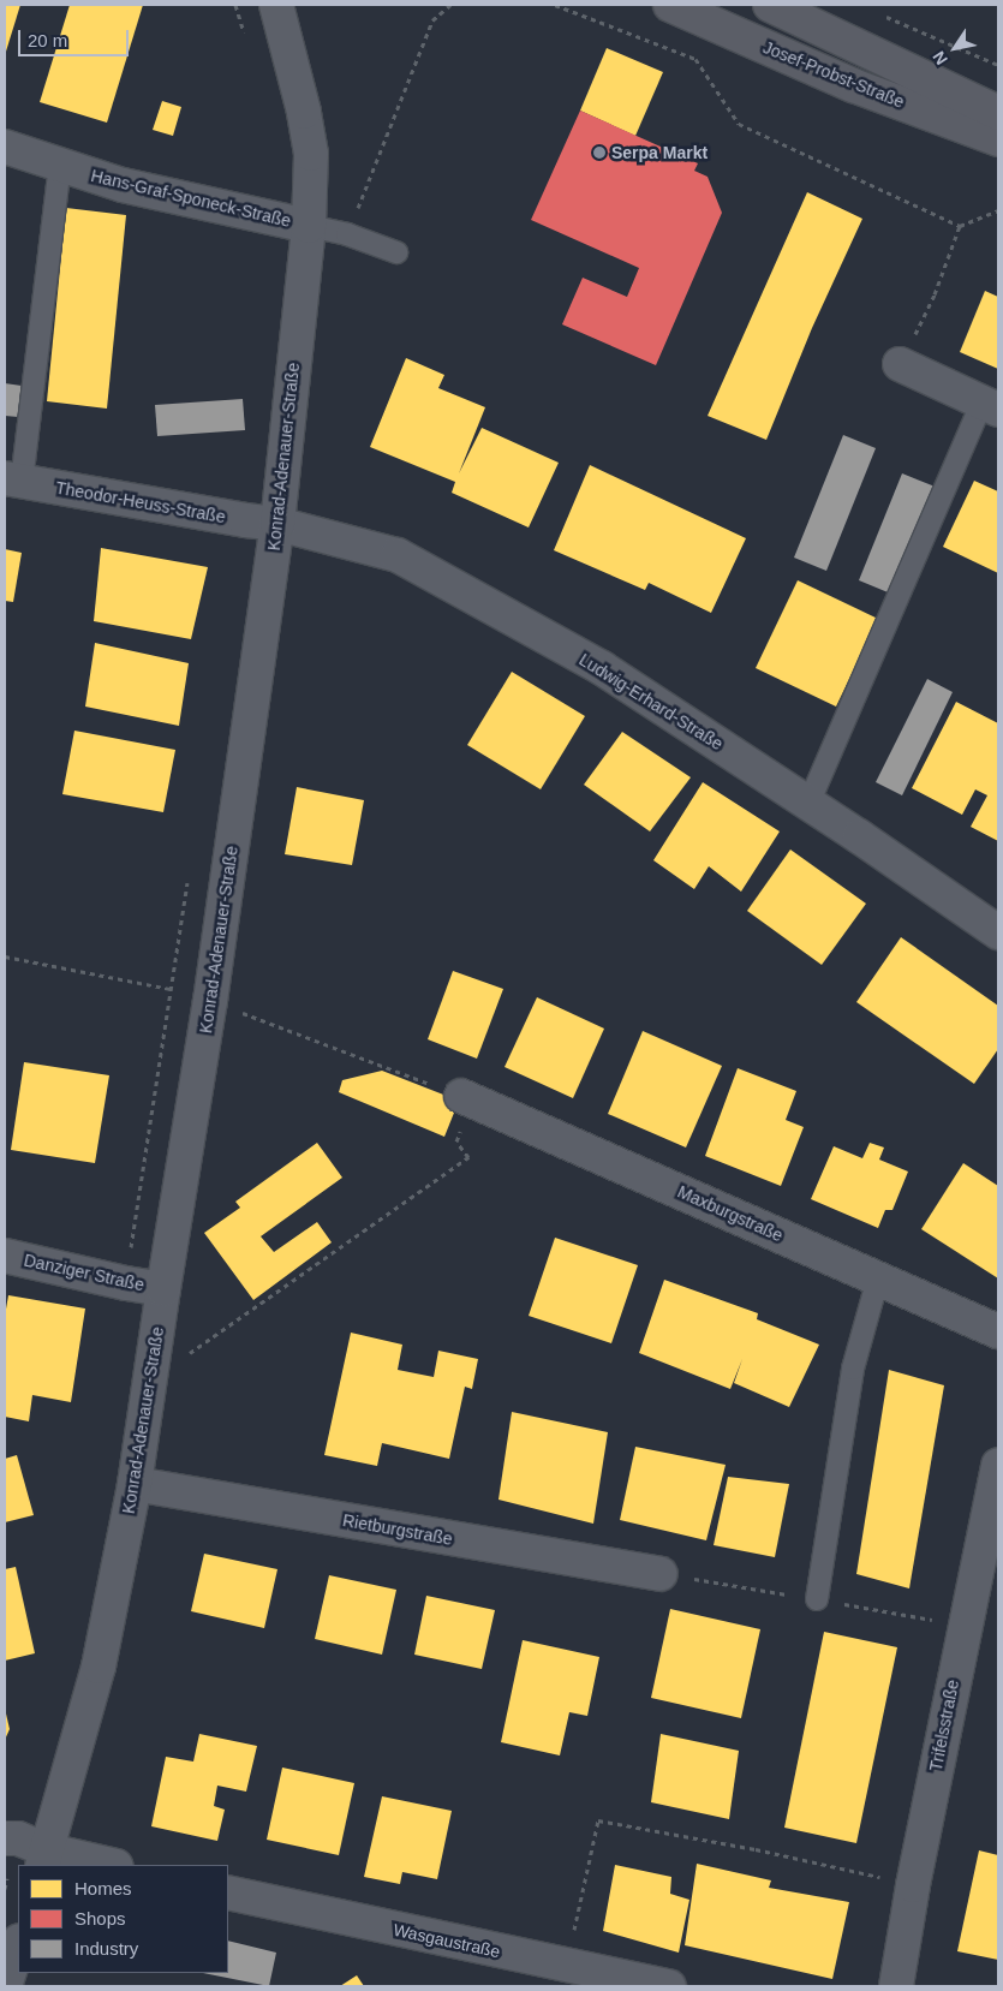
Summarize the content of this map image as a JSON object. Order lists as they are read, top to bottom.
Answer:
{
  "streets": {
    "main road": ["Josef-Probst-Straße"],
    "street": [
      "Hans-Graf-Sponeck-Straße",
      "Konrad-Adenauer-Straße",
      "Theodor-Heuss-Straße",
      "Ludwig-Erhard-Straße",
      "Maxburgstraße",
      "Danziger Straße",
      "Rietburgstraße",
      "Trifelsstraße",
      "Wasgaustraße"
    ]
  },
  "crossings": [
    ["Hans-Graf-Sponeck-Straße", "Konrad-Adenauer-Straße"],
    ["Konrad-Adenauer-Straße", "Theodor-Heuss-Straße"],
    ["Konrad-Adenauer-Straße", "Ludwig-Erhard-Straße"],
    ["Konrad-Adenauer-Straße", "Danziger Straße"],
    ["Konrad-Adenauer-Straße", "Rietburgstraße"],
    ["Theodor-Heuss-Straße", "Ludwig-Erhard-Straße"]
  ],
  "places": ["Serpa Markt"],
  "legend": ["Homes", "Shops", "Industry"],
  "scale_bar": "20 m",
  "north": "bottom left"
}
